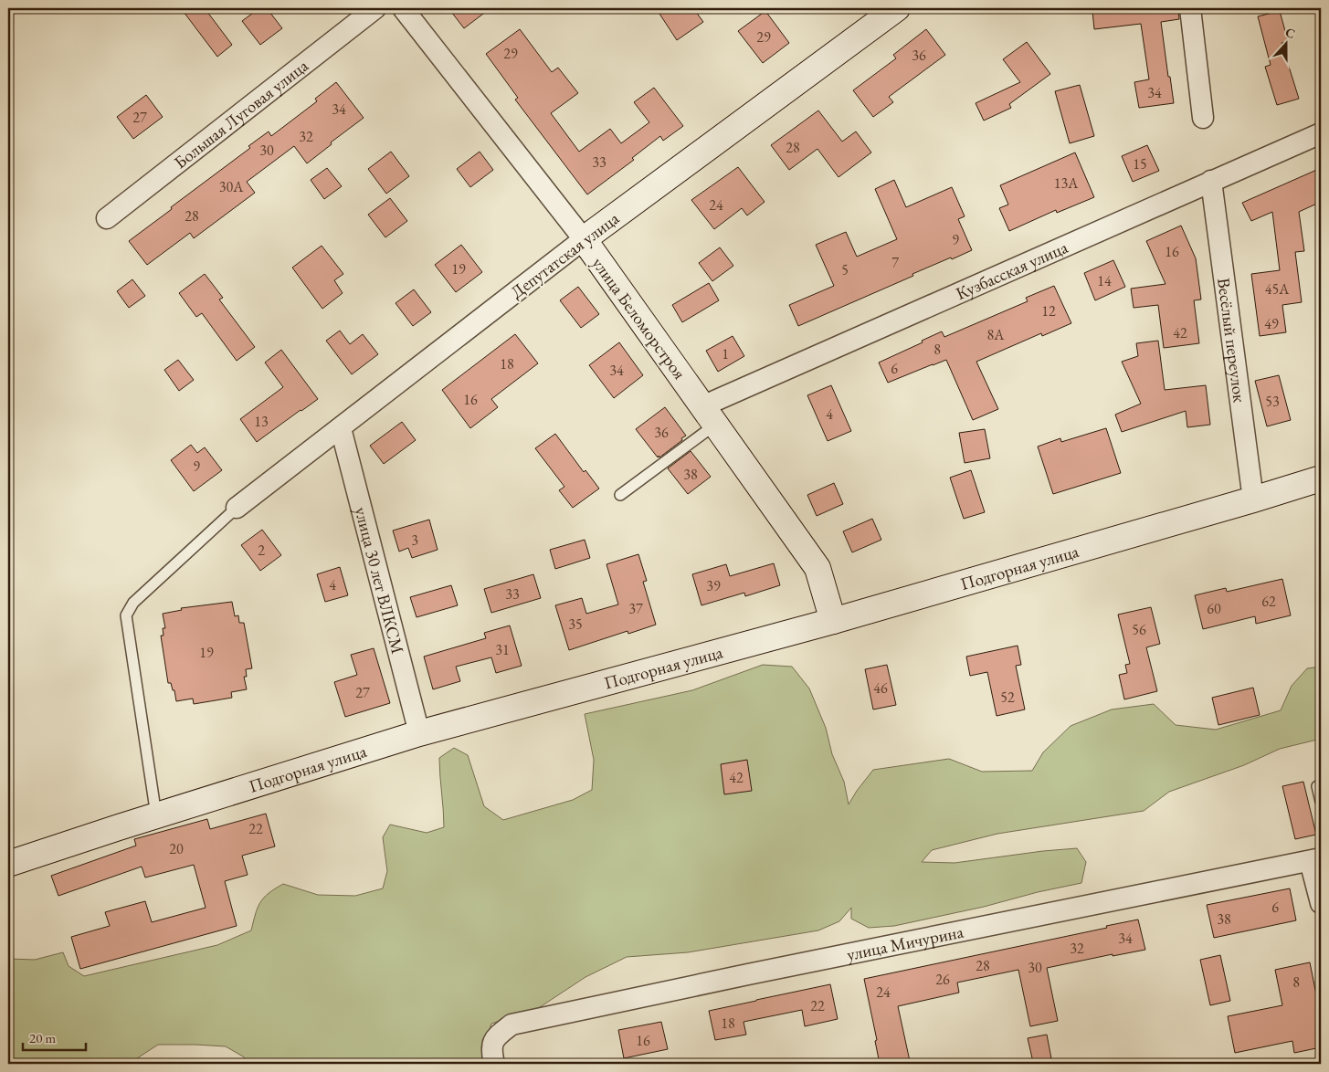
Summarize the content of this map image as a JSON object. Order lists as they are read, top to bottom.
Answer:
{
  "streets": {
    "street": [
      "Большая Луговая улица",
      "Депутатская улица",
      "Кузбасская улица",
      "улица Беломорстроя",
      "Весёлый переулок",
      "Подгорная улица",
      "улица 30 лет ВЛКСМ",
      "улица Мичурина"
    ]
  },
  "crossings": [
    ["Депутатская улица", "улица Беломорстроя"],
    ["Депутатская улица", "улица 30 лет ВЛКСМ"],
    ["Кузбасская улица", "улица Беломорстроя"],
    ["Кузбасская улица", "Весёлый переулок"],
    ["улица Беломорстроя", "Подгорная улица"],
    ["Весёлый переулок", "Подгорная улица"],
    ["Подгорная улица", "улица 30 лет ВЛКСМ"]
  ],
  "house_numbers": [
    "29",
    "29",
    "36",
    "34",
    "34",
    "27",
    "32",
    "28",
    "30",
    "33",
    "15",
    "13А",
    "30А",
    "24",
    "28",
    "9",
    "16",
    "7",
    "19",
    "5",
    "14",
    "45А",
    "12",
    "49",
    "42",
    "8А",
    "8",
    "1",
    "18",
    "6",
    "34",
    "16",
    "53",
    "4",
    "13",
    "36",
    "9",
    "38",
    "3",
    "2",
    "4",
    "39",
    "33",
    "62",
    "37",
    "60",
    "35",
    "56",
    "31",
    "19",
    "46",
    "27",
    "52",
    "42",
    "22",
    "20",
    "6",
    "38",
    "34",
    "32",
    "28",
    "30",
    "26",
    "8",
    "24",
    "22",
    "18",
    "16"
  ],
  "scale_bar": "20 m",
  "north": "top"
}
